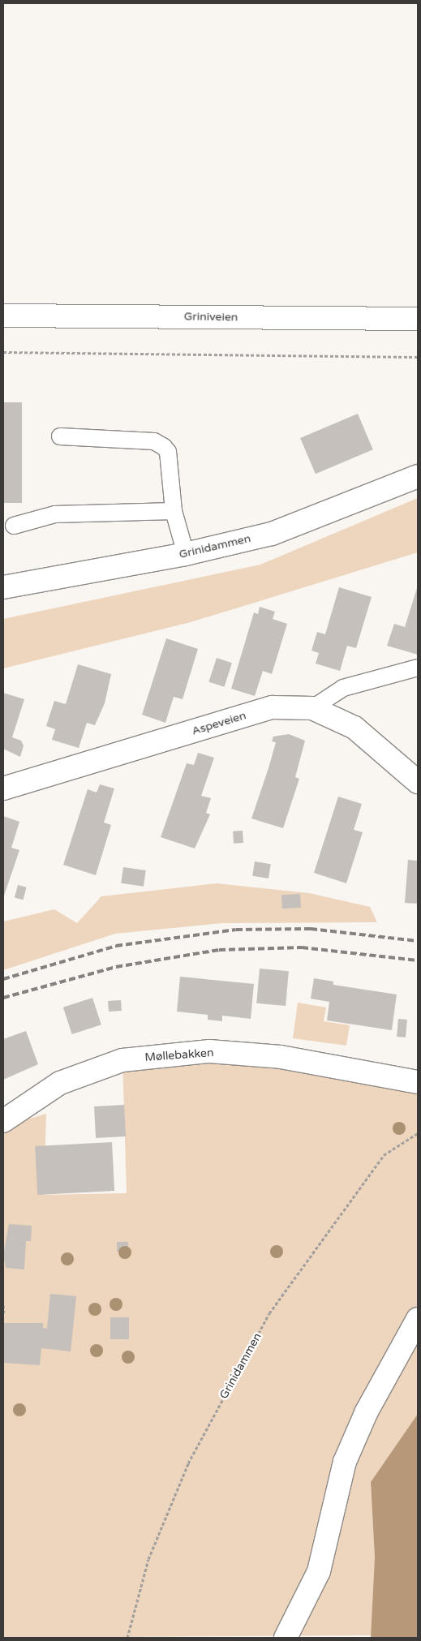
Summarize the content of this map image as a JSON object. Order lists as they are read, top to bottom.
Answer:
{
  "streets": {
    "street": [
      "Griniveien",
      "Grinidammen",
      "Aspeveien",
      "Møllebakken"
    ]
  }
}
